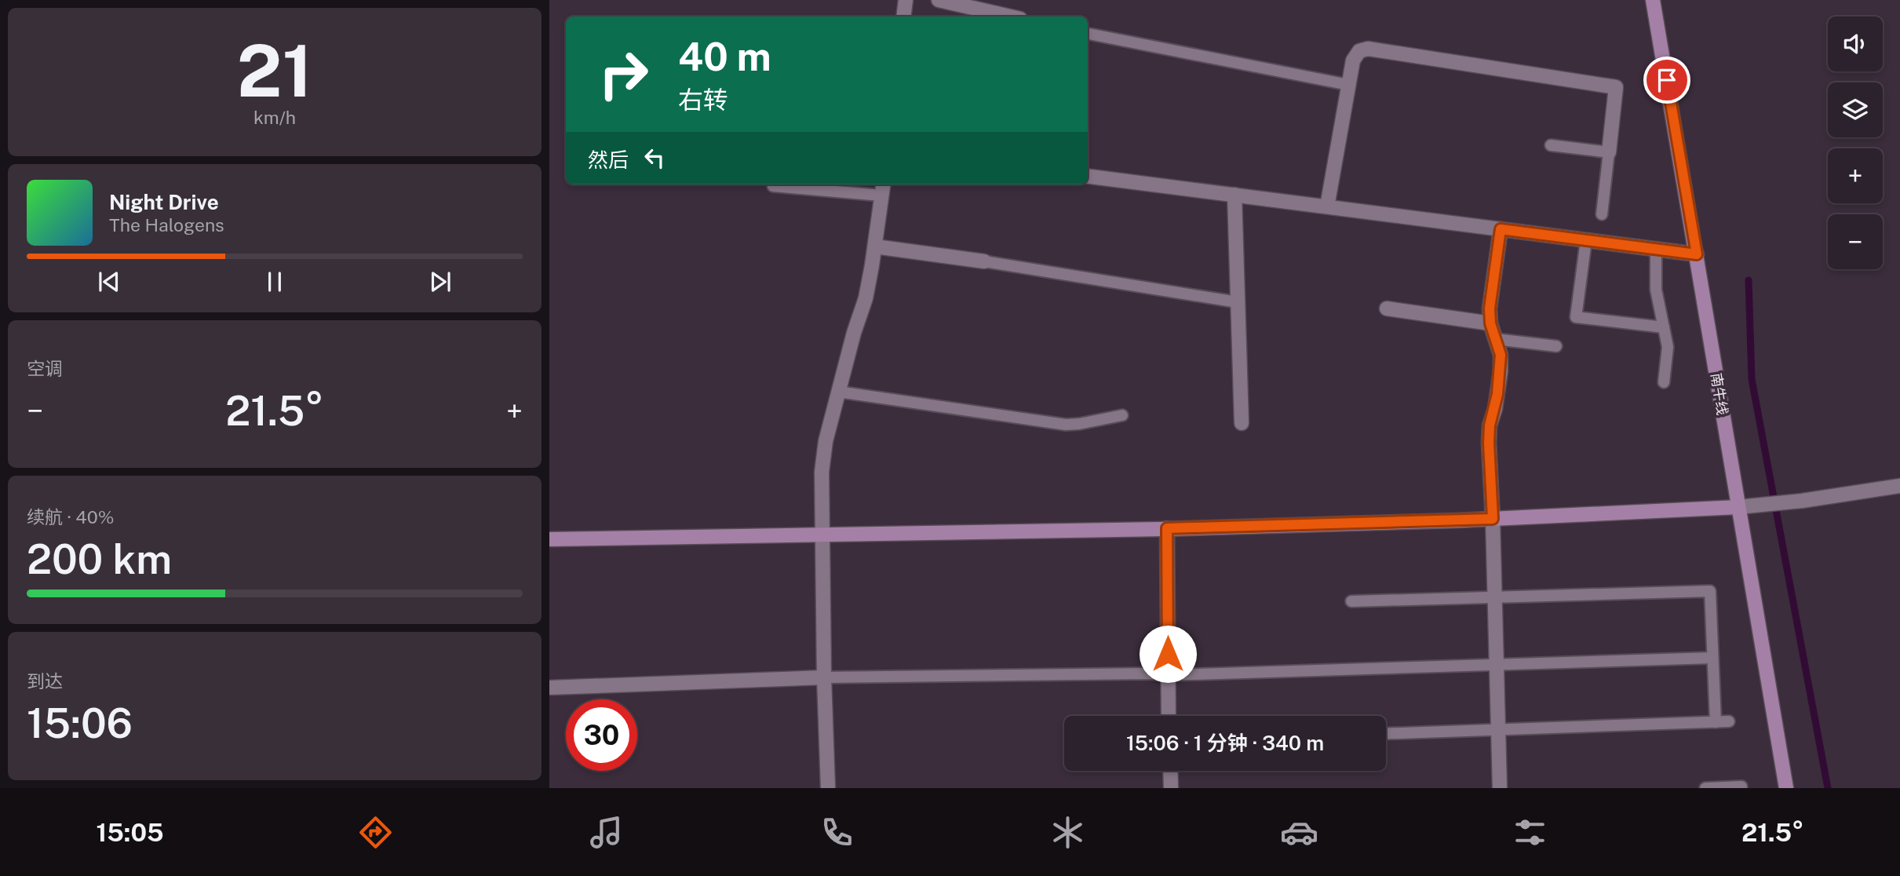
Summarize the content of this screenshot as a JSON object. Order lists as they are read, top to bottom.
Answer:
{
  "streets": {
    "street": ["南牛线"]
  },
  "page": {
    "tile": [
      ["21", "km/h"],
      "空调",
      ["续航 · 40%", "200 km"],
      ["到达", "15:06"]
    ],
    "map_buttons": ["+", "−"],
    "turn": ["40 m", "右转"],
    "then": "然后",
    "song": ["Night Drive", "The Halogens"],
    "heat": ["−", "21.5°", "+"],
    "limit": "30",
    "trip": "15:06 · 1 分钟 · 340 m",
    "tabs": ["15:05", "21.5°"]
  }
}
